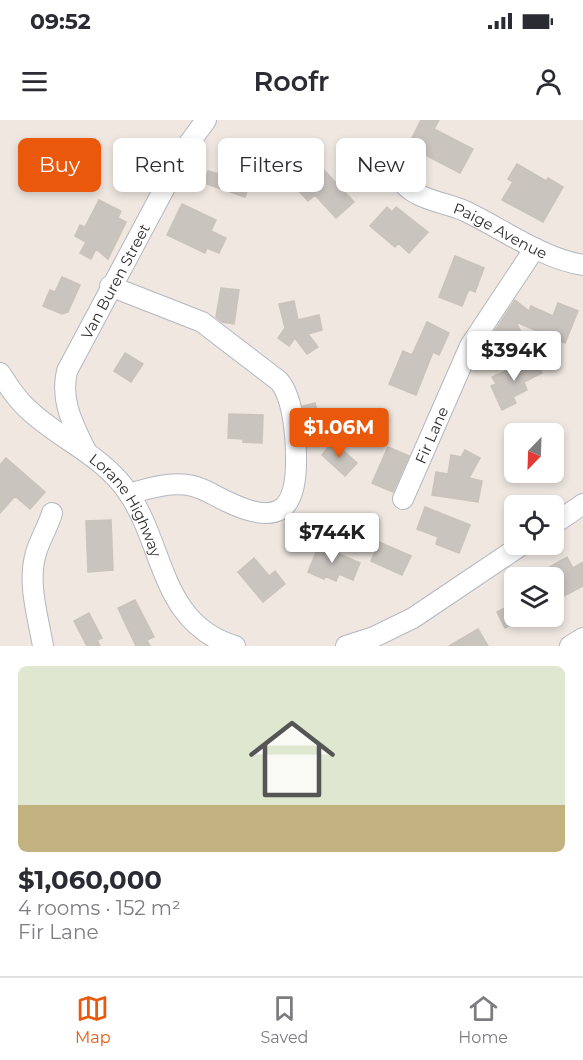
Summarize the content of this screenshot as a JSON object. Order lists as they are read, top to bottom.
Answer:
{
  "streets": {
    "street": [
      "Paige Avenue",
      "Van Buren Street",
      "Fir Lane",
      "Lorane Highway"
    ]
  },
  "crossings": [
    ["Paige Avenue", "Fir Lane"],
    ["Van Buren Street", "Lorane Highway"]
  ],
  "north": "bottom left",
  "page": {
    "status": "09:52",
    "header": "Roofr",
    "chip": [
      "Buy",
      "Rent",
      "Filters",
      "New"
    ],
    "price": ["$394K", "$1.06M", "$744K"],
    "list": [
      {
        "name": "$1,060,000",
        "note": "4 rooms · 152 m² · Fir Lane"
      }
    ],
    "tabs": ["Map", "Saved", "Home"]
  }
}
